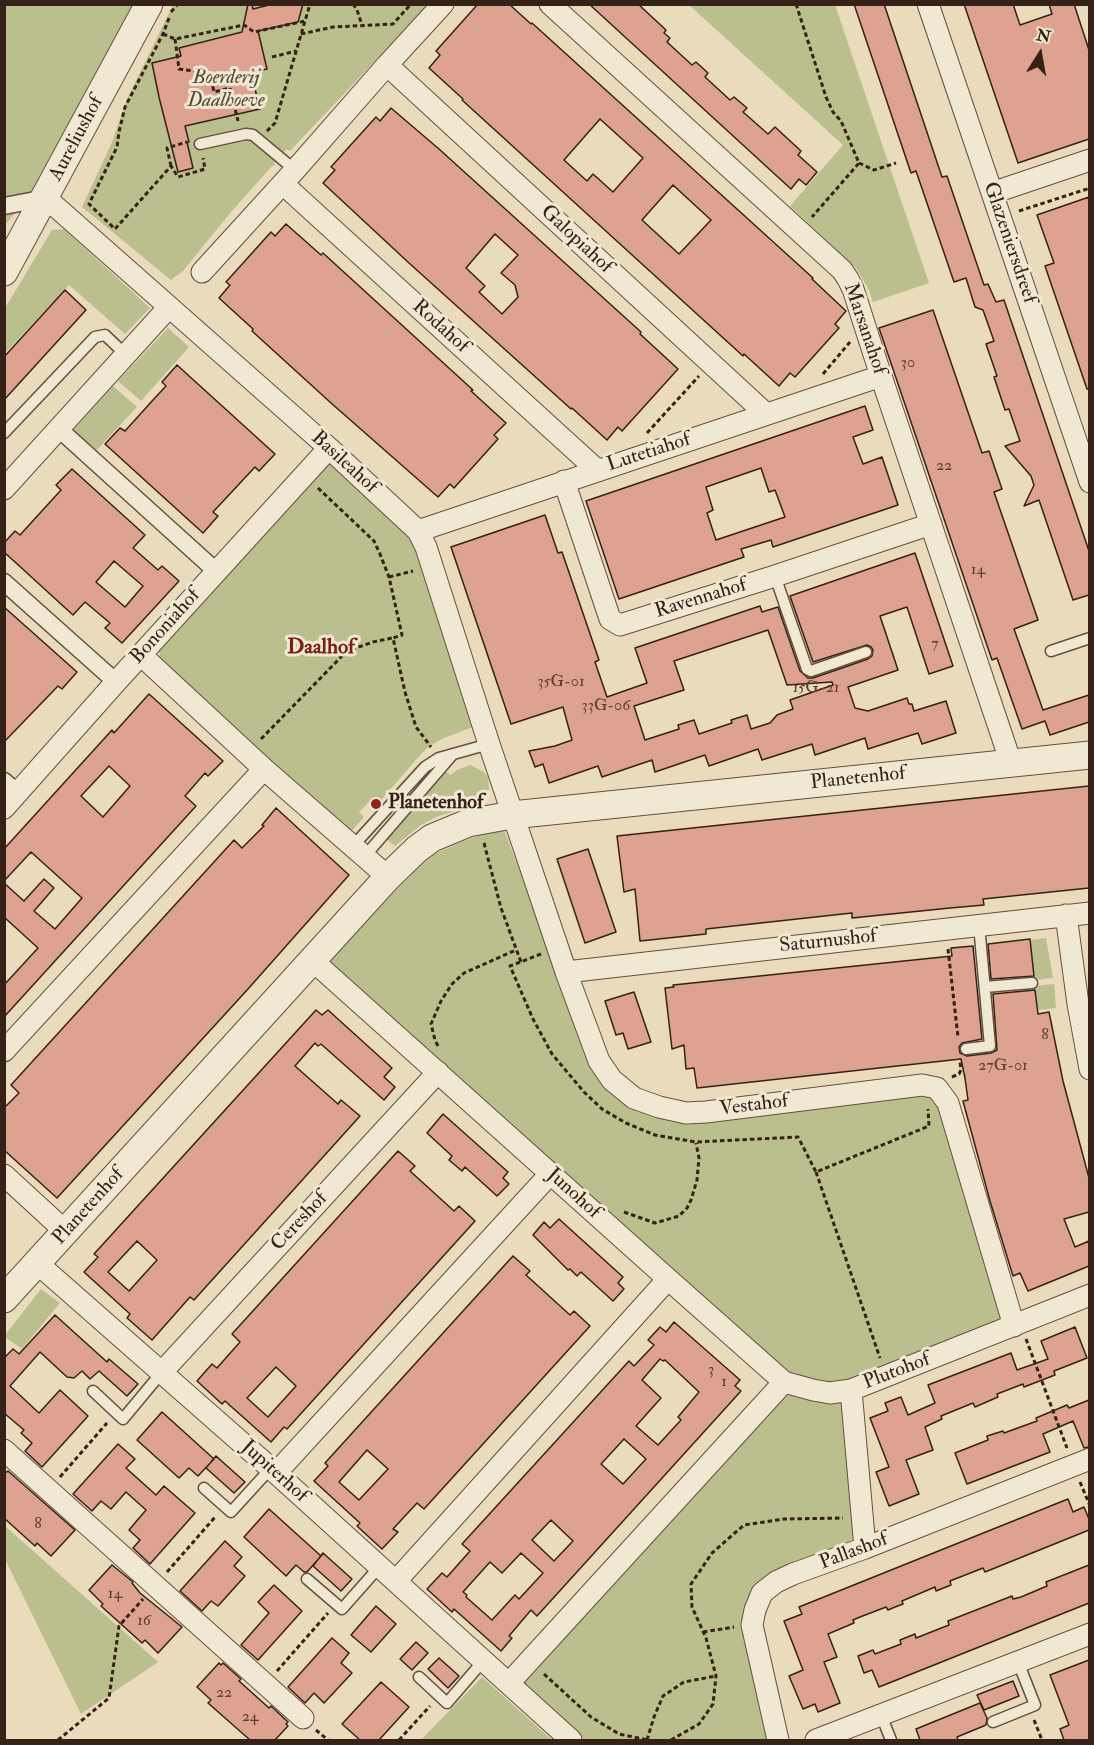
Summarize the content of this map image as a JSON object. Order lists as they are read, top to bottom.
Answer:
{
  "streets": {
    "street": [
      "Aureliushof",
      "Galopiahof",
      "Glazeniersdreef",
      "Rodahof",
      "Marsanahof",
      "Lutetiahof",
      "Basileahof",
      "Ravennahof",
      "Bononiahof",
      "Planetenhof",
      "Saturnushof",
      "Vestahof",
      "Junohof",
      "Cereshof",
      "Plutohof",
      "Jupiterhof",
      "Pallashof"
    ]
  },
  "crossings": [
    ["Aureliushof", "Basileahof"],
    ["Galopiahof", "Lutetiahof"],
    ["Rodahof", "Lutetiahof"],
    ["Marsanahof", "Lutetiahof"],
    ["Marsanahof", "Ravennahof"],
    ["Marsanahof", "Planetenhof"],
    ["Lutetiahof", "Basileahof"],
    ["Lutetiahof", "Ravennahof"],
    ["Basileahof", "Bononiahof"],
    ["Basileahof", "Planetenhof"],
    ["Basileahof", "Vestahof"],
    ["Planetenhof", "Vestahof"],
    ["Planetenhof", "Junohof"],
    ["Planetenhof", "Jupiterhof"],
    ["Saturnushof", "Vestahof"],
    ["Junohof", "Cereshof"],
    ["Junohof", "Plutohof"],
    ["Cereshof", "Jupiterhof"],
    ["Plutohof", "Pallashof"]
  ],
  "districts": ["Daalhof"],
  "parks": ["Boerderij Daalhoeve"],
  "places": ["Planetenhof"],
  "house_numbers": [
    "30",
    "22",
    "14",
    "7",
    "35G-01",
    "15G-21",
    "33G-06",
    "8",
    "27G-01",
    "3",
    "1",
    "8",
    "14",
    "16",
    "22",
    "24"
  ],
  "north": "top"
}
